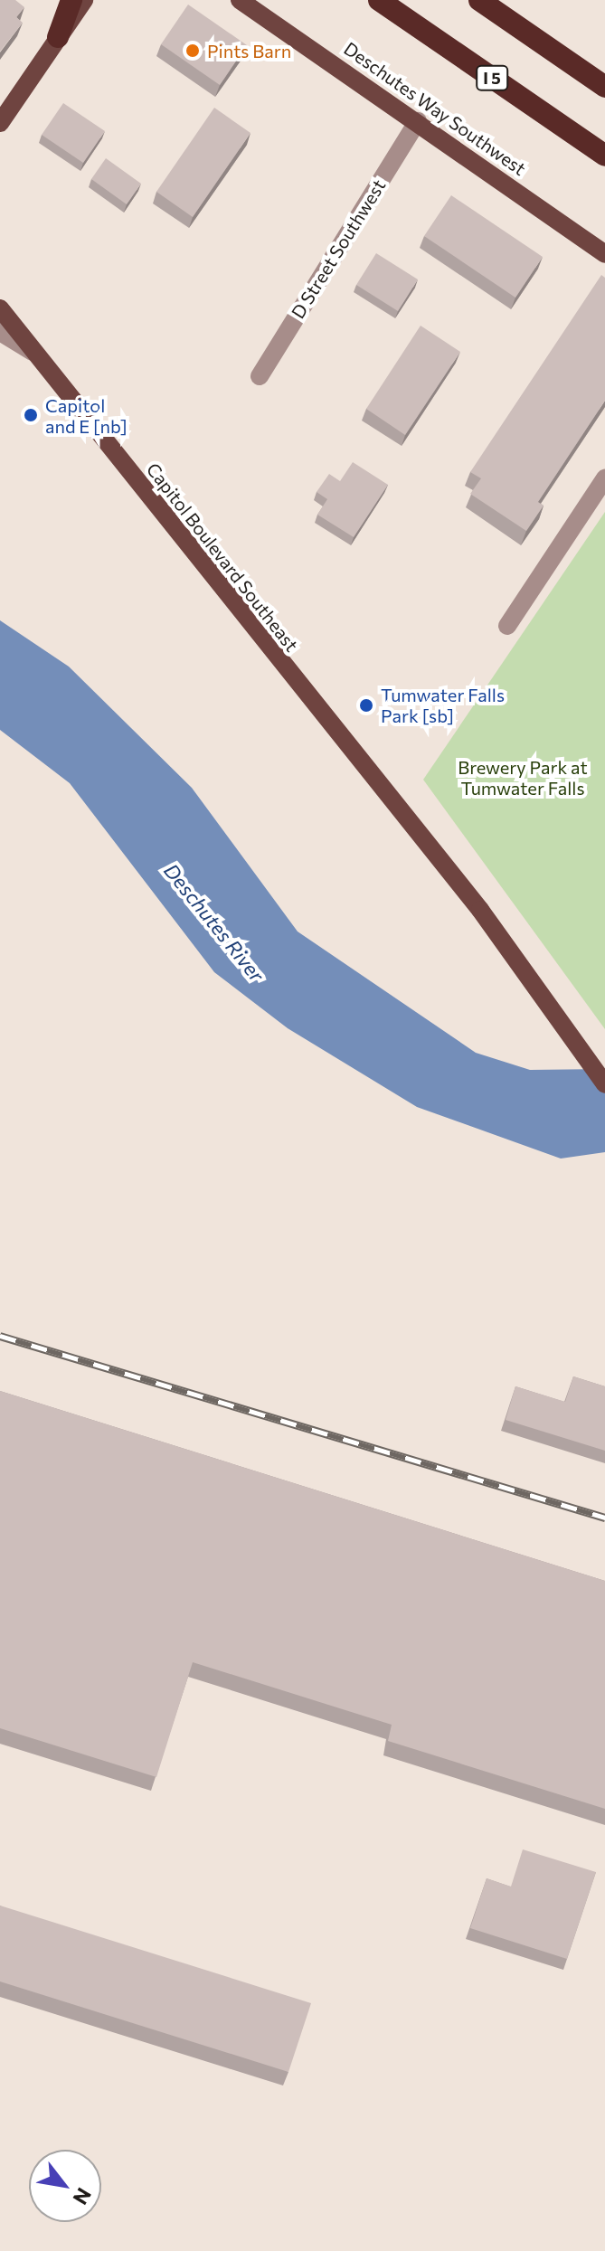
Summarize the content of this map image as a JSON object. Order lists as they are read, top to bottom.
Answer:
{
  "streets": {
    "highway": ["I 5"],
    "main road": ["Deschutes Way Southwest", "Capitol Boulevard Southeast"],
    "street": ["D Street Southwest"]
  },
  "crossings": [
    ["Deschutes Way Southwest", "D Street Southwest"]
  ],
  "water": ["Deschutes River"],
  "parks": ["Brewery Park at Tumwater Falls"],
  "places": ["Pints Barn", "Capitol and E [nb]", "Tumwater Falls Park [sb]"],
  "north": "bottom right"
}
